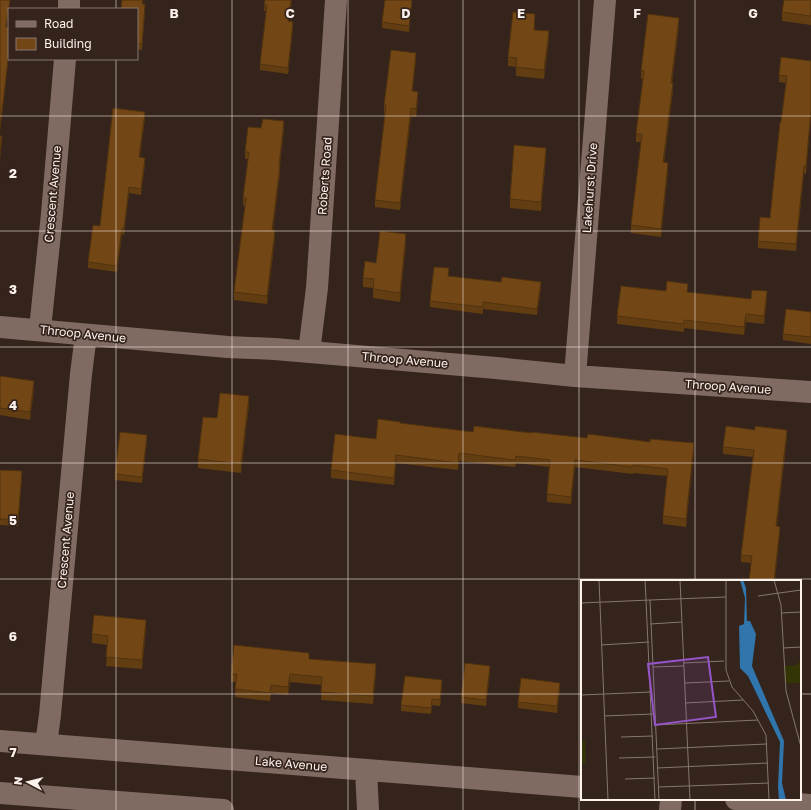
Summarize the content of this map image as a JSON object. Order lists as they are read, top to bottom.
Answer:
{
  "streets": {
    "street": [
      "Roberts Road",
      "Lakehurst Drive",
      "Crescent Avenue",
      "Throop Avenue",
      "Lake Avenue"
    ]
  },
  "crossings": [
    ["Roberts Road", "Throop Avenue"],
    ["Lakehurst Drive", "Throop Avenue"],
    ["Crescent Avenue", "Throop Avenue"],
    ["Crescent Avenue", "Lake Avenue"]
  ],
  "legend": ["Road", "Building"],
  "north": "left",
  "grid": {
    "columns": [
      "B",
      "C",
      "D",
      "E",
      "F",
      "G"
    ],
    "rows": [
      "2",
      "3",
      "4",
      "5",
      "6",
      "7"
    ]
  }
}
